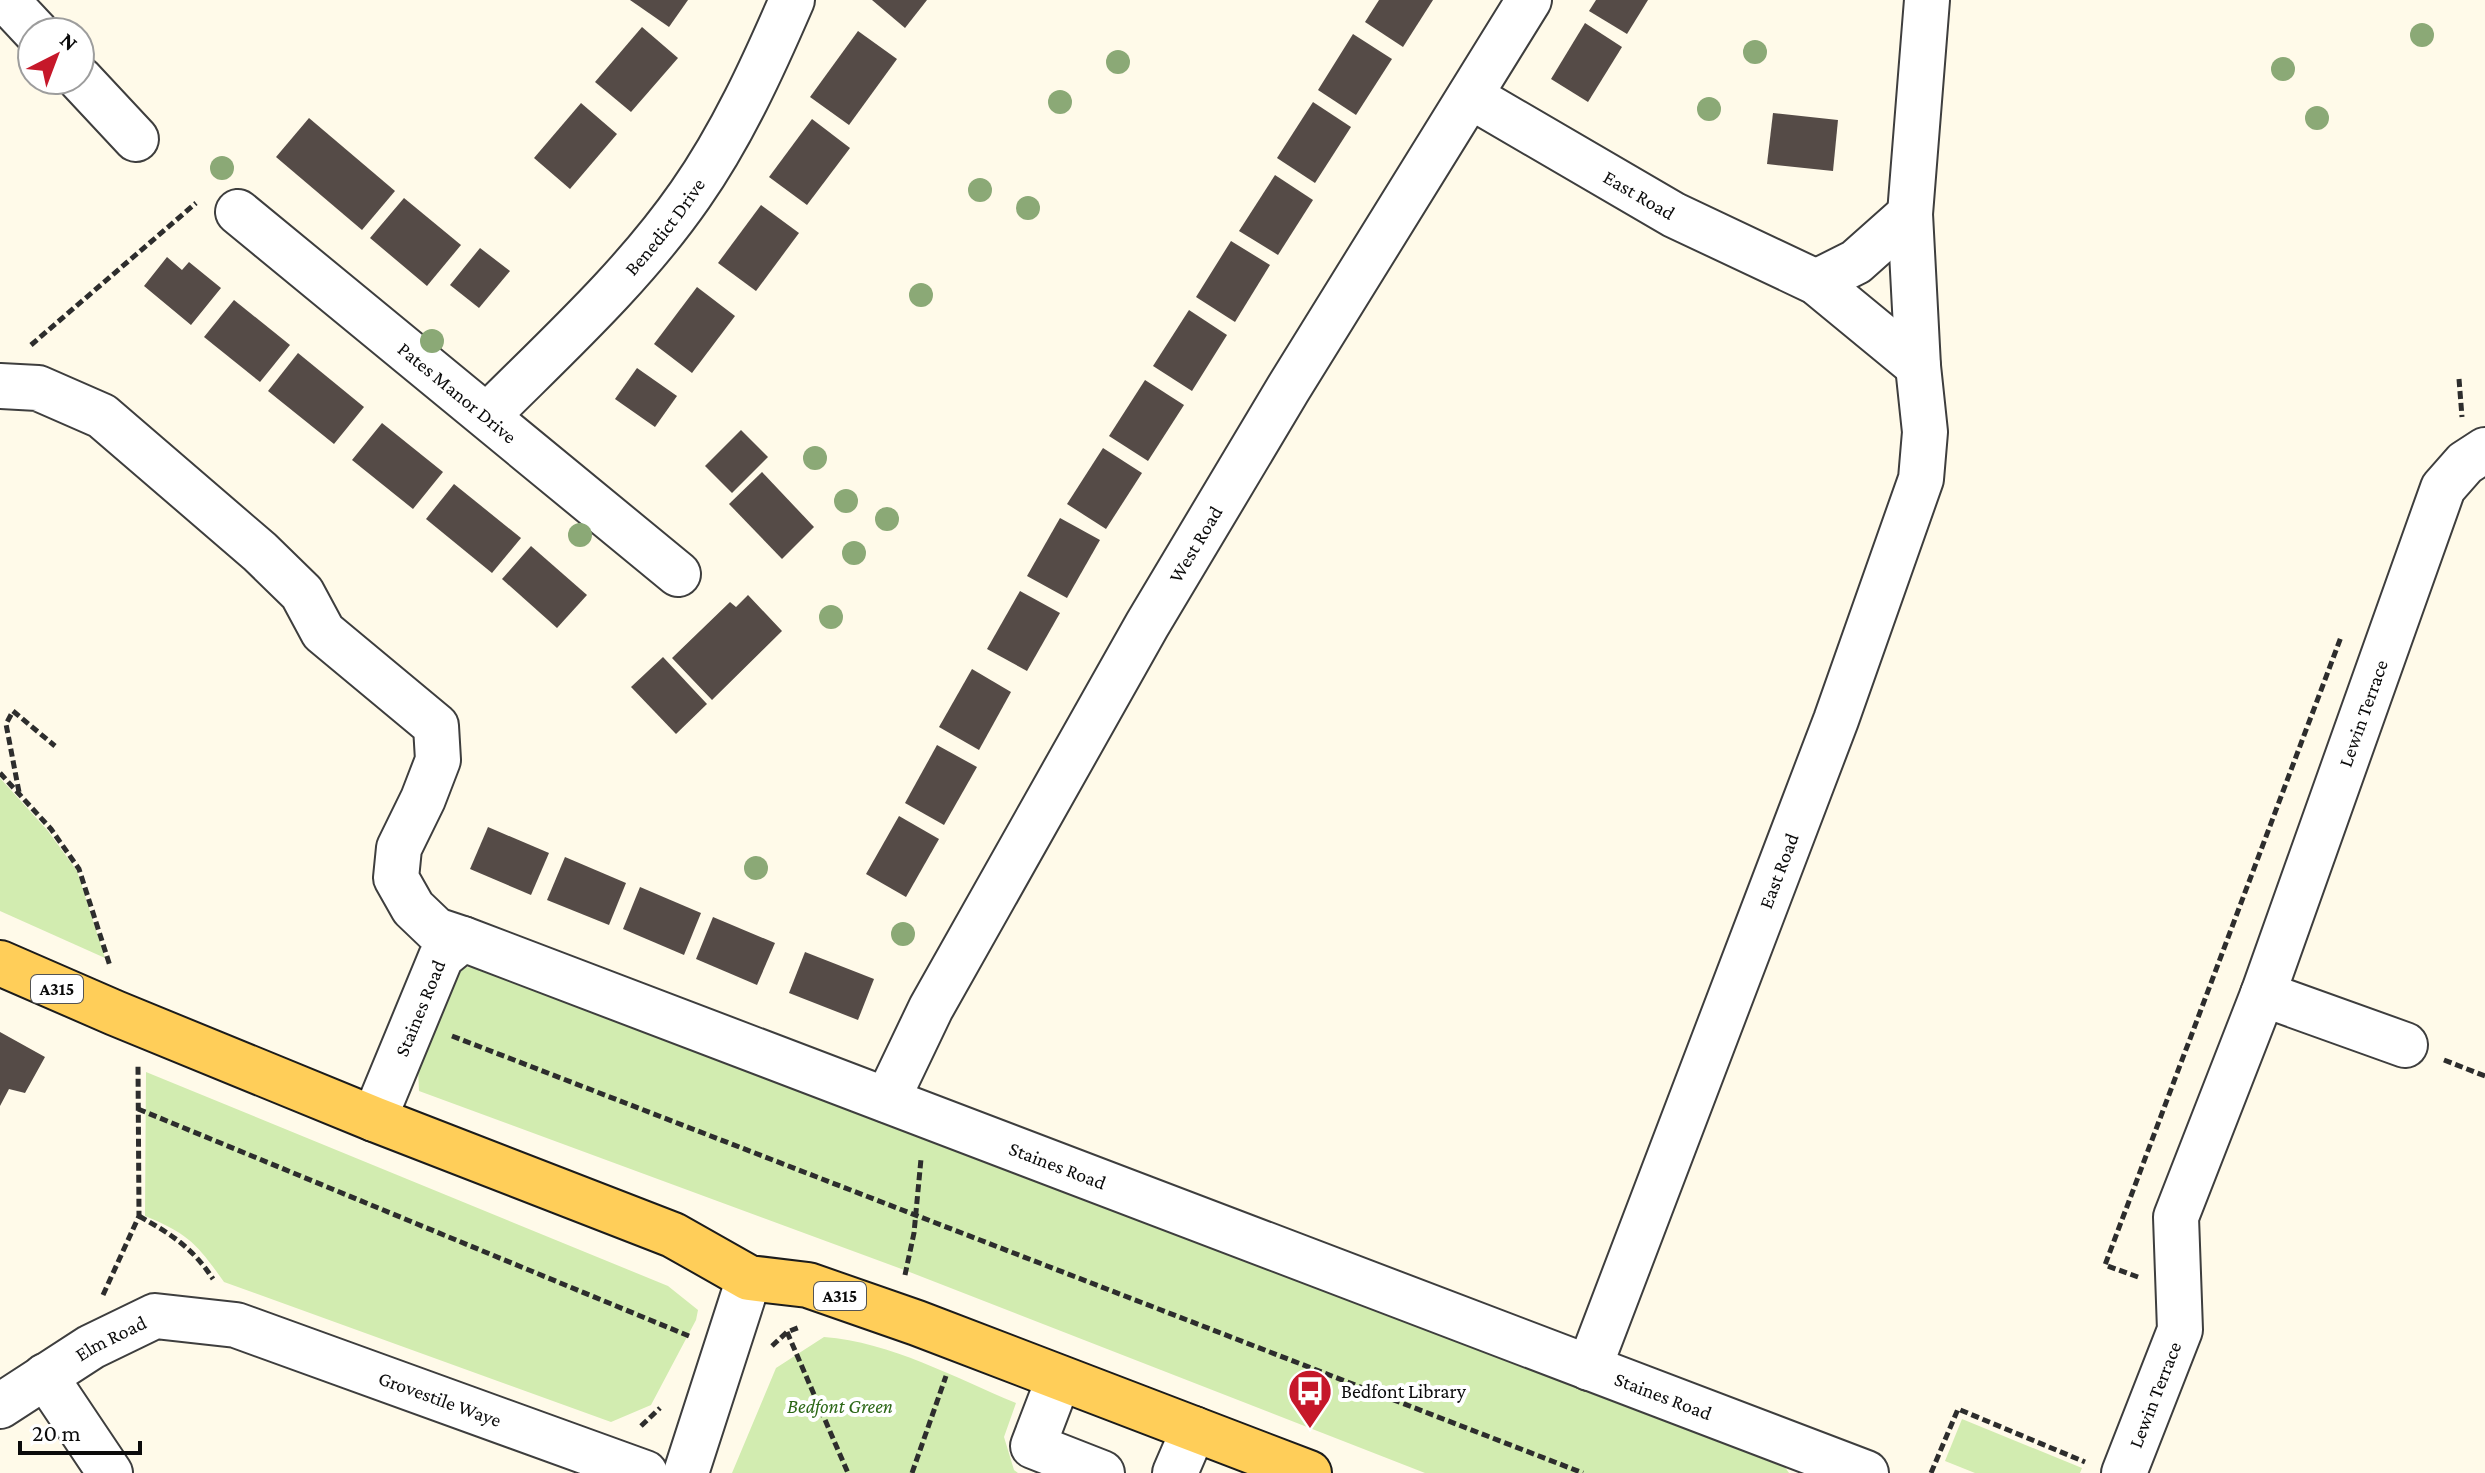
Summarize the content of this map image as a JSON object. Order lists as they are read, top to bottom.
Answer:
{
  "streets": {
    "main road": ["A315"],
    "street": [
      "East Road",
      "Benedict Drive",
      "Pates Manor Drive",
      "West Road",
      "Lewin Terrace",
      "Staines Road",
      "Elm Road",
      "Grovestile Waye"
    ]
  },
  "crossings": [
    ["East Road", "West Road"],
    ["East Road", "Staines Road"],
    ["Benedict Drive", "Pates Manor Drive"],
    ["West Road", "Staines Road"],
    ["A315", "Staines Road"],
    ["Elm Road", "Grovestile Waye"]
  ],
  "parks": ["Bedfont Green"],
  "places": {
    "bus stop": ["Bedfont Library"]
  },
  "scale_bar": "20 m",
  "north": "top right"
}
